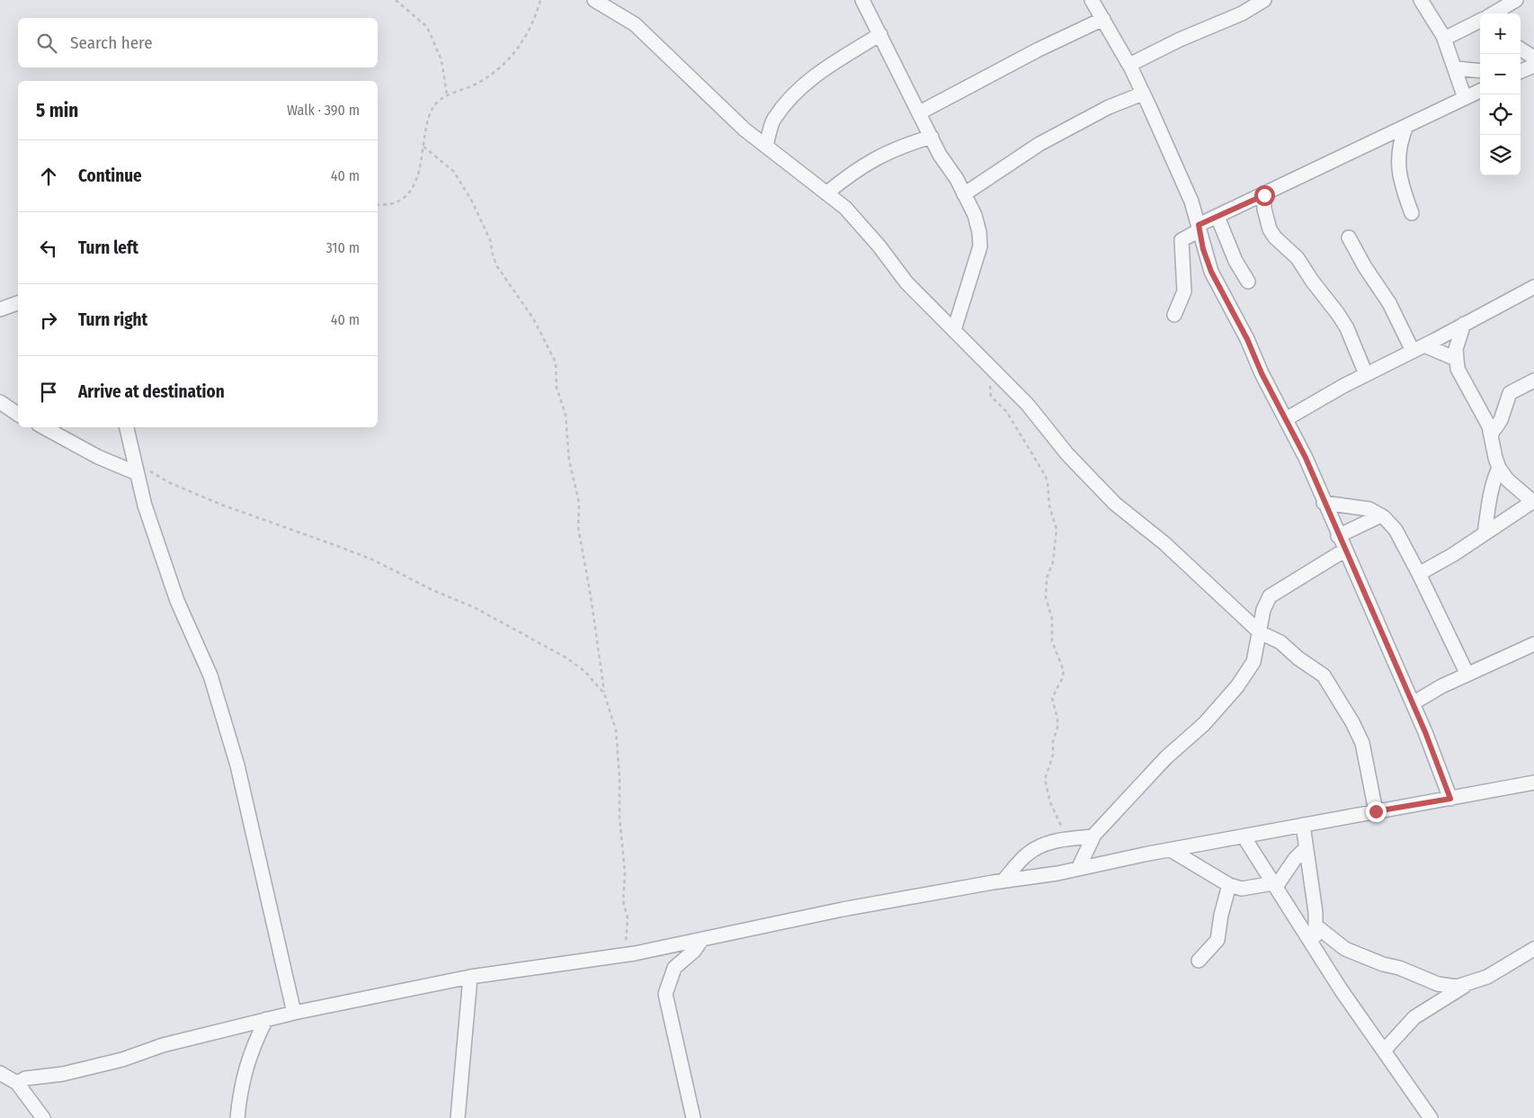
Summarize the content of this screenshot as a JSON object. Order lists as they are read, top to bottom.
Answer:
{
  "page": {
    "map_buttons": ["+", "−"],
    "search": "Search here",
    "heading": ["5 min", "Walk · 390 m"],
    "list": [
      ["Continue", "40 m"],
      ["Turn left", "310 m"],
      ["Turn right", "40 m"],
      "Arrive at destination"
    ]
  }
}
